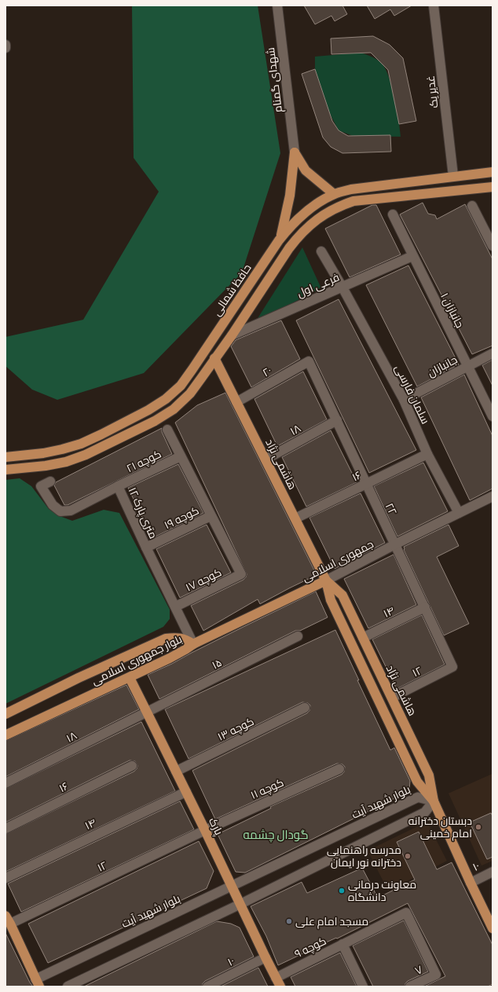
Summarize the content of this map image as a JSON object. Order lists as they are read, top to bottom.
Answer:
{
  "streets": {
    "main road": [
      "حافظ شمالی",
      "هاشمی نژاد",
      "جمهوری اسلامی",
      "بلوار جمهوری اسلامی",
      "پارک"
    ],
    "street": [
      "شهدای گمنام",
      "غدیر یک",
      "فرعی اول",
      "جانبازان ۱",
      "جانبازان",
      "۲۰",
      "سلمان فارسی",
      "۱۸",
      "کوچه ۲۱",
      "۱۶",
      "۲۲",
      "۱۲ متری پارک",
      "کوچه ۱۹",
      "کوچه ۱۷",
      "۱۴",
      "۱۵",
      "۱۲",
      "کوچه ۱۳",
      "کوچه ۱۱",
      "بلوار شهید آیت",
      "۱۰",
      "کوچه ۹",
      "۷"
    ]
  },
  "crossings": [
    ["غدیر یک", "حافظ شمالی"],
    ["فرعی اول", "جانبازان ۱"],
    ["فرعی اول", "سلمان فارسی"],
    ["جانبازان ۱", "جانبازان"],
    ["جانبازان", "سلمان فارسی"],
    ["۲۰", "هاشمی نژاد"],
    ["۲۰", "۲۲"],
    ["سلمان فارسی", "۱۶"],
    ["سلمان فارسی", "جمهوری اسلامی"],
    ["۱۸", "هاشمی نژاد"],
    ["۱۸", "۲۲"],
    ["۱۸", "۱۵"],
    ["۱۸", "پارک"],
    ["کوچه ۲۱", "۱۲ متری پارک"],
    ["هاشمی نژاد", "۱۶"],
    ["هاشمی نژاد", "جمهوری اسلامی"],
    ["هاشمی نژاد", "۱۴"],
    ["هاشمی نژاد", "۱۲"],
    ["هاشمی نژاد", "بلوار شهید آیت"],
    ["هاشمی نژاد", "۱۰"],
    ["۱۶", "۲۲"],
    ["۲۲", "جمهوری اسلامی"],
    ["۲۲", "۱۴"],
    ["۲۲", "۱۲"],
    ["۱۲ متری پارک", "کوچه ۱۹"],
    ["۱۲ متری پارک", "جمهوری اسلامی"],
    ["۱۲ متری پارک", "کوچه ۱۷"],
    ["۱۲ متری پارک", "بلوار جمهوری اسلامی"],
    ["کوچه ۱۹", "کوچه ۱۷"],
    ["جمهوری اسلامی", "بلوار جمهوری اسلامی"],
    ["۱۴", "پارک"],
    ["بلوار جمهوری اسلامی", "پارک"],
    ["۱۵", "پارک"],
    ["۱۲", "کوچه ۱۱"],
    ["۱۲", "پارک"],
    ["کوچه ۱۳", "پارک"],
    ["کوچه ۱۱", "پارک"],
    ["بلوار شهید آیت", "پارک"],
    ["پارک", "۱۰"],
    ["پارک", "کوچه ۹"],
    ["کوچه ۹", "۷"]
  ],
  "districts": ["گودال چشمه"],
  "places": [
    "دبستان دخترانه امام خمینی",
    "مدرسه راهنمایی دخترانه نور ایمان",
    "معاونت درمانی دانشگاه",
    "مسجد امام علی"
  ]
}
